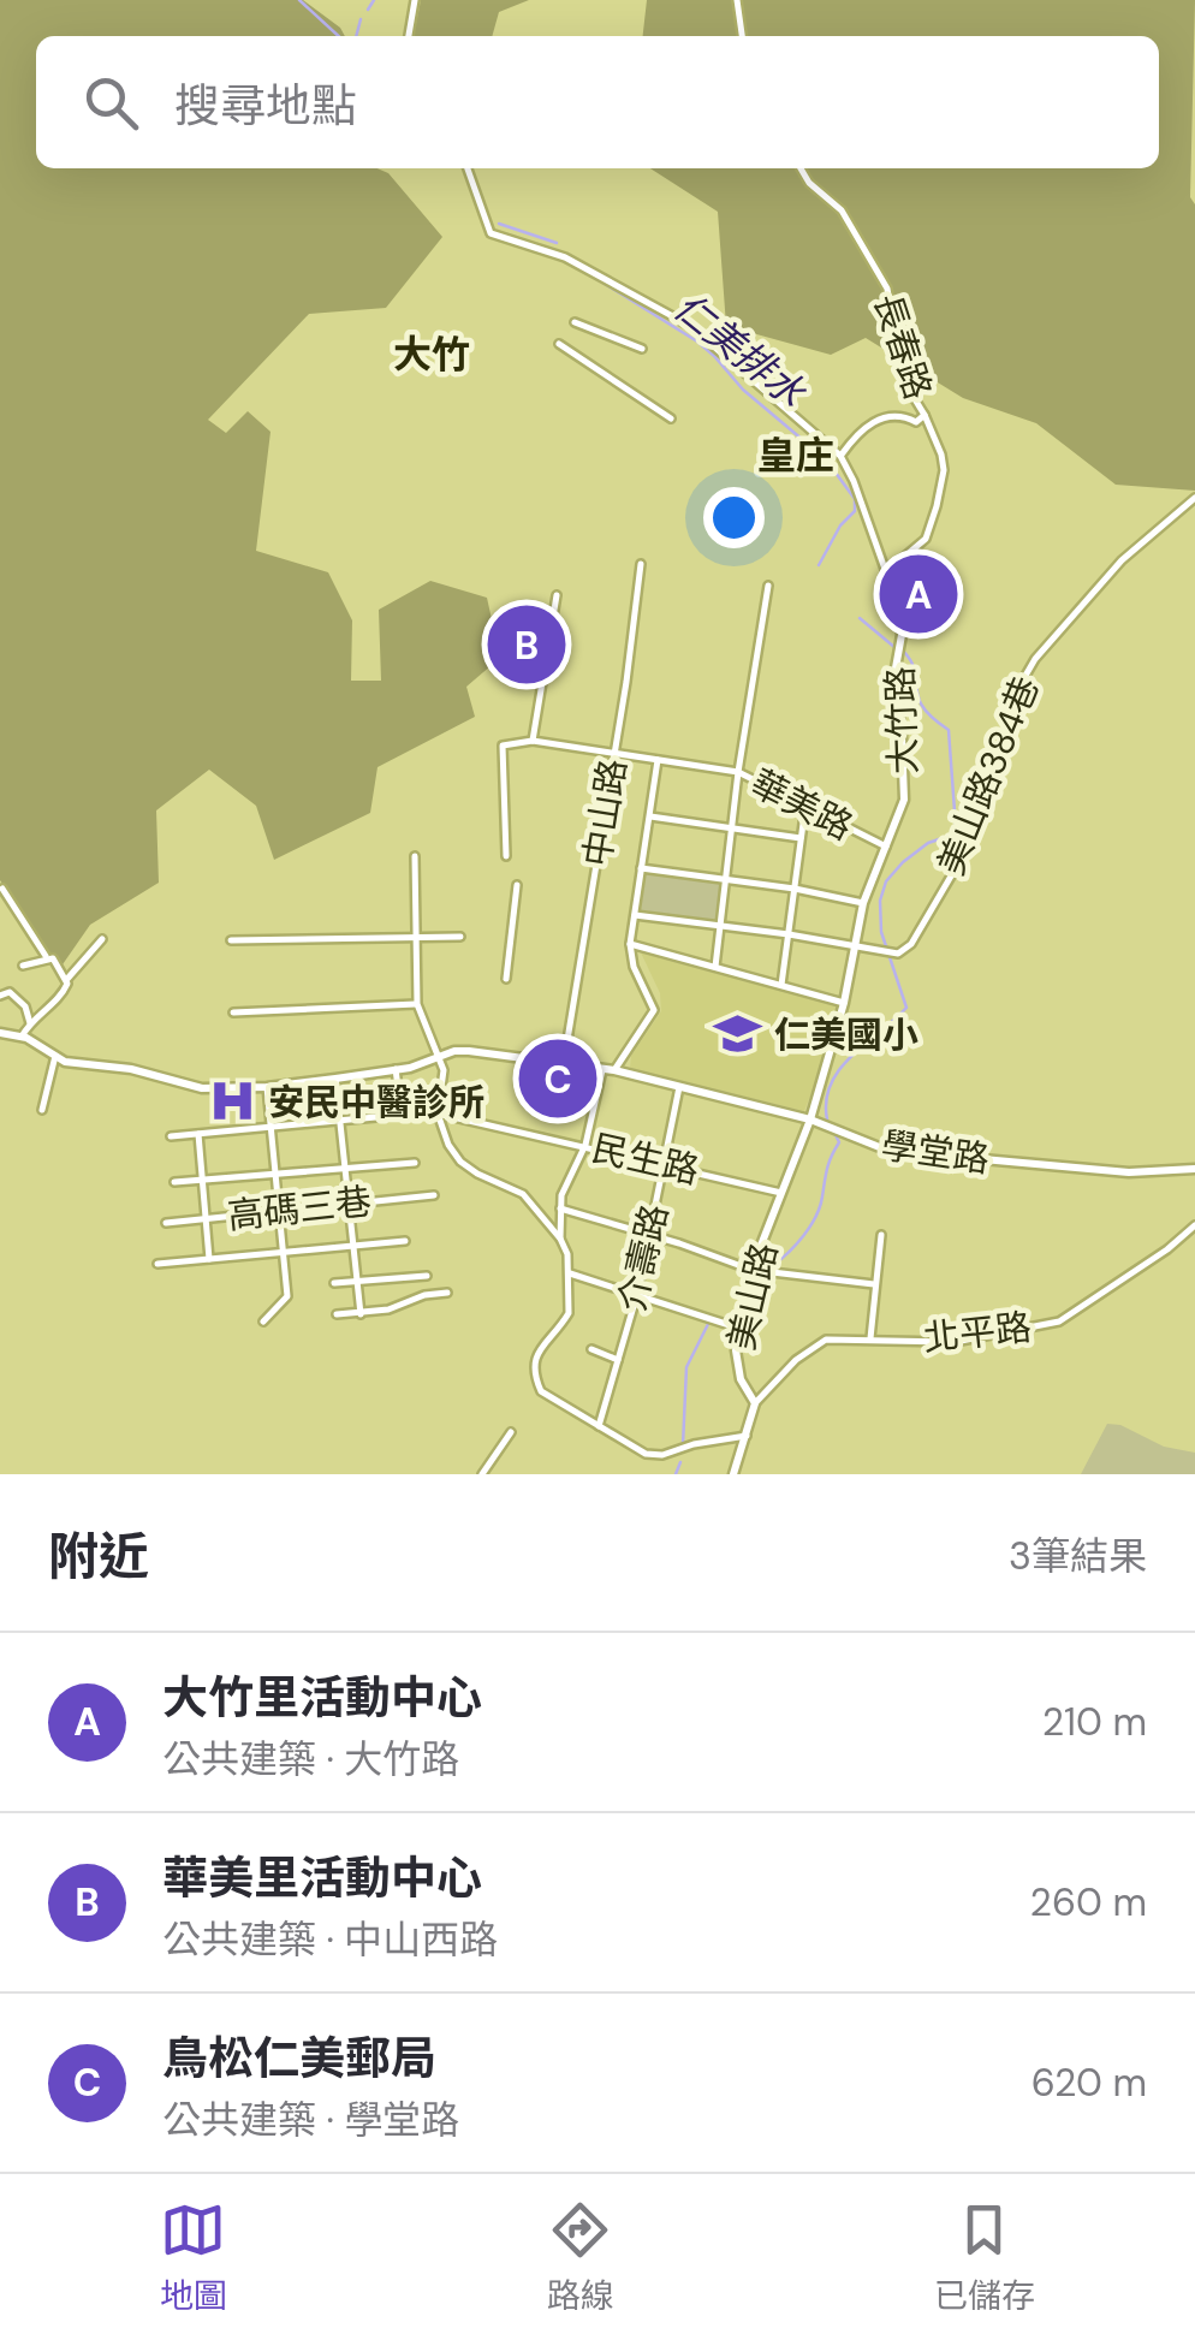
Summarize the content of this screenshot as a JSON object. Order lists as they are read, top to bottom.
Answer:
{
  "streets": {
    "street": [
      "長春路",
      "大竹路",
      "美山路384巷",
      "華美路",
      "中山路",
      "學堂路",
      "民生路",
      "高碼三巷",
      "介壽路",
      "美山路",
      "北平路"
    ]
  },
  "crossings": [
    ["長春路", "大竹路"],
    ["大竹路", "美山路384巷"],
    ["大竹路", "華美路"],
    ["大竹路", "學堂路"],
    ["大竹路", "美山路"],
    ["華美路", "中山路"],
    ["中山路", "學堂路"],
    ["學堂路", "介壽路"],
    ["學堂路", "美山路"],
    ["民生路", "介壽路"],
    ["民生路", "美山路"],
    ["美山路", "北平路"]
  ],
  "districts": ["大竹", "皇庄"],
  "water": ["仁美排水"],
  "places": {
    "school or university": ["仁美國小"],
    "hospital": ["安民中醫診所"]
  },
  "page": {
    "search": "搜尋地點",
    "pins": ["A", "B", "C"],
    "heading": ["附近", "3筆結果"],
    "list": [
      {
        "mark": "A",
        "name": "大竹里活動中心",
        "note": "公共建築 · 大竹路",
        "value": "210 m"
      },
      {
        "mark": "B",
        "name": "華美里活動中心",
        "note": "公共建築 · 中山西路",
        "value": "260 m"
      },
      {
        "mark": "C",
        "name": "鳥松仁美郵局",
        "note": "公共建築 · 學堂路",
        "value": "620 m"
      }
    ],
    "nav": ["地圖", "路線", "已儲存"]
  }
}
